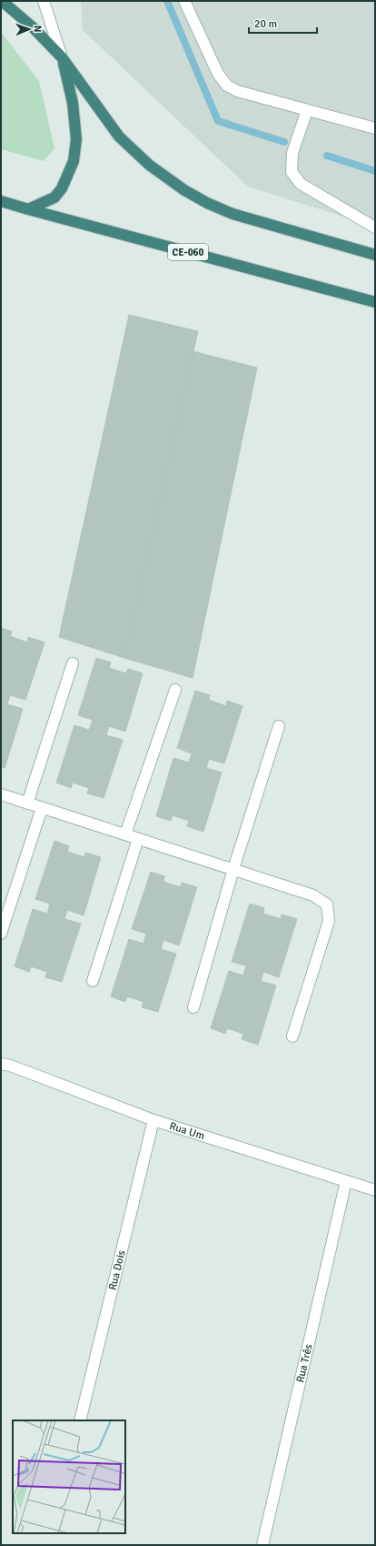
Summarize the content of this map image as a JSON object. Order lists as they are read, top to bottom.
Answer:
{
  "streets": {
    "highway": ["CE-060"],
    "street": ["Rua Um", "Rua Dois", "Rua Três"]
  },
  "crossings": [
    ["Rua Um", "Rua Dois"],
    ["Rua Um", "Rua Três"]
  ],
  "scale_bar": "20 m",
  "north": "right"
}
